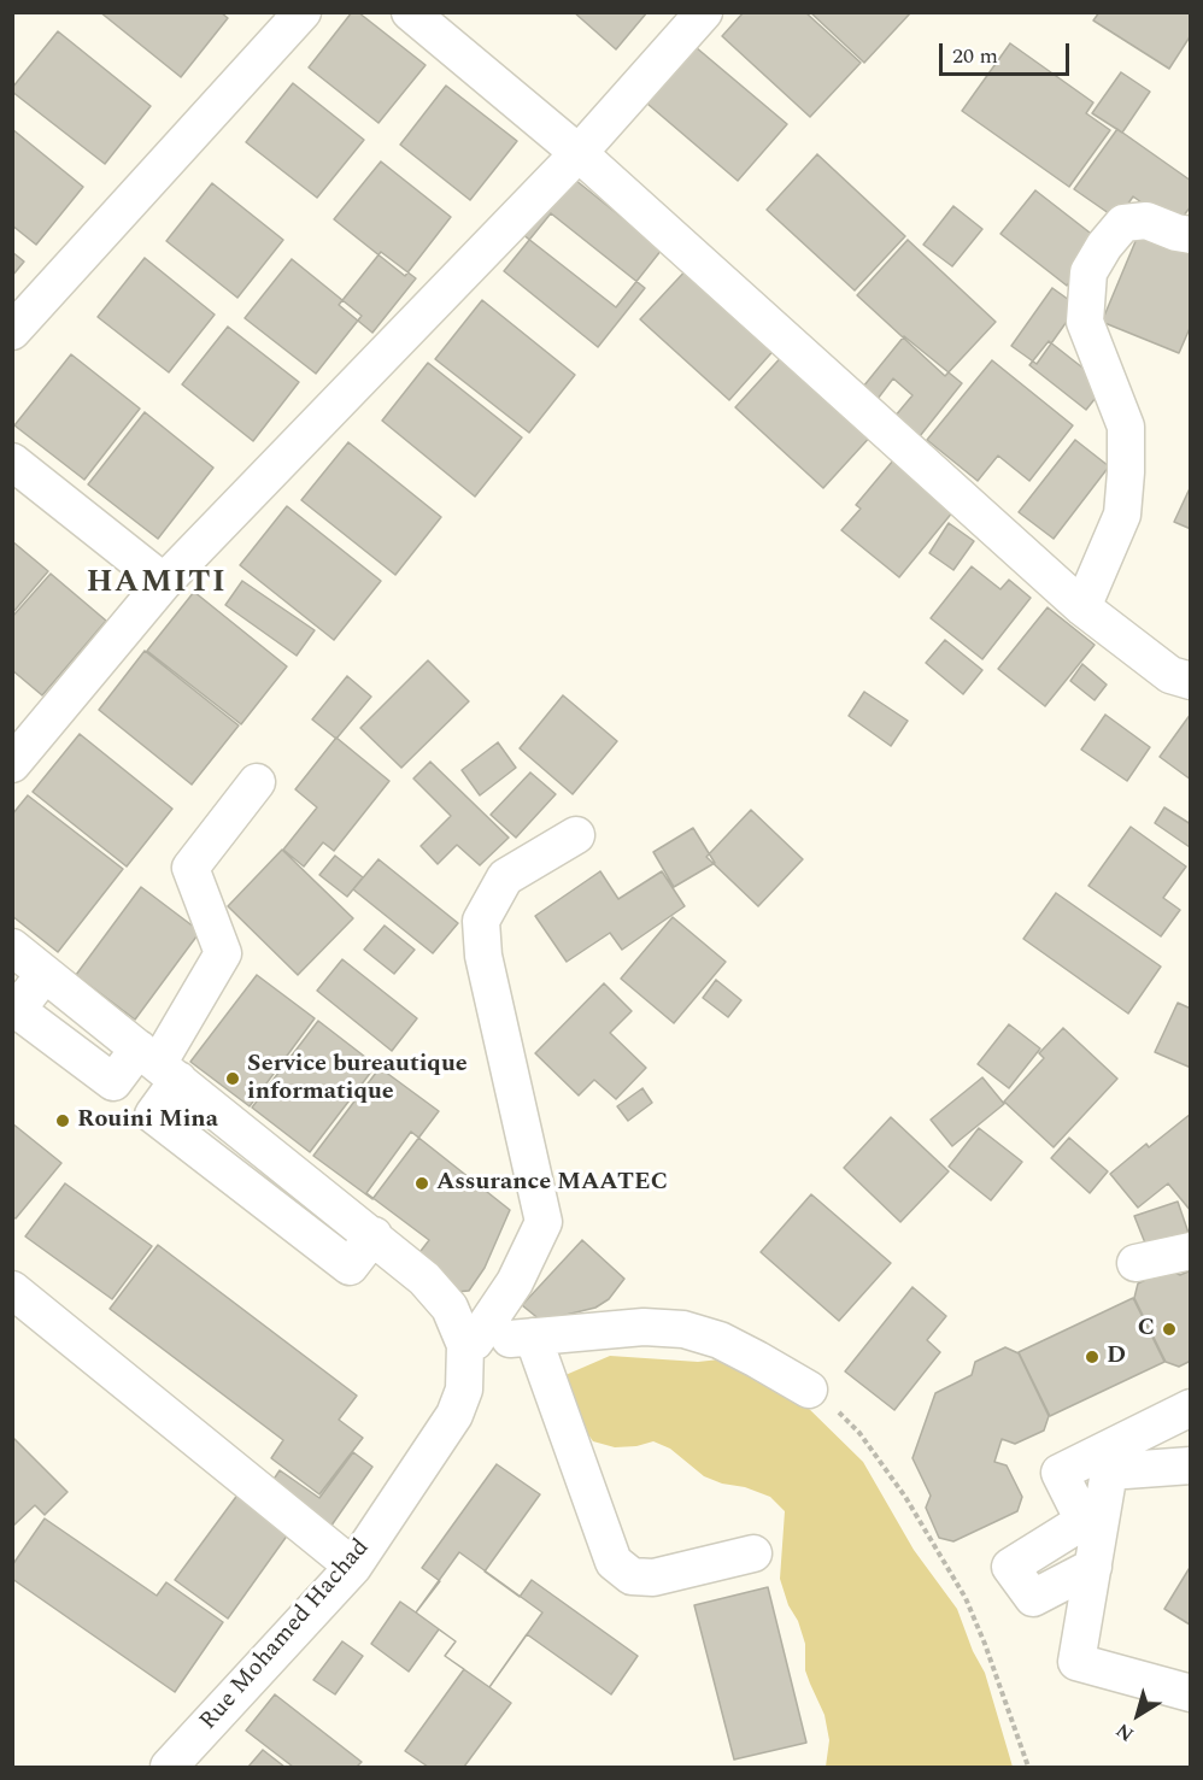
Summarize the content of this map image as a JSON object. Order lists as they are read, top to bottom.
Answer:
{
  "streets": {
    "street": ["Rue Mohamed Hachad"]
  },
  "districts": ["HAMITI"],
  "places": [
    "Service bureautique informatique",
    "Rouini Mina",
    "Assurance MAATEC",
    "C",
    "D"
  ],
  "scale_bar": "20 m",
  "north": "bottom left"
}
